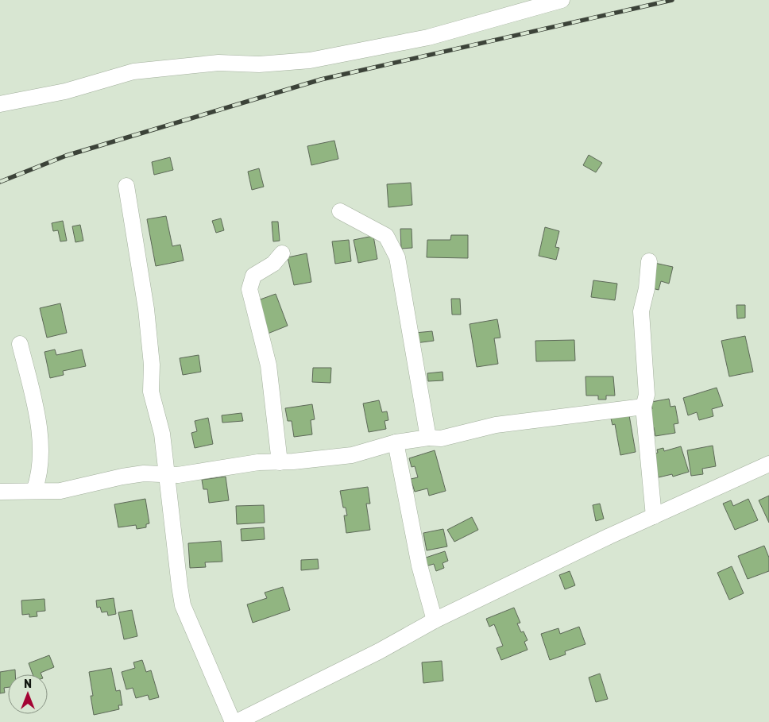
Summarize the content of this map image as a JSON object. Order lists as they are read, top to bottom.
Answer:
{
  "north": "top"
}
